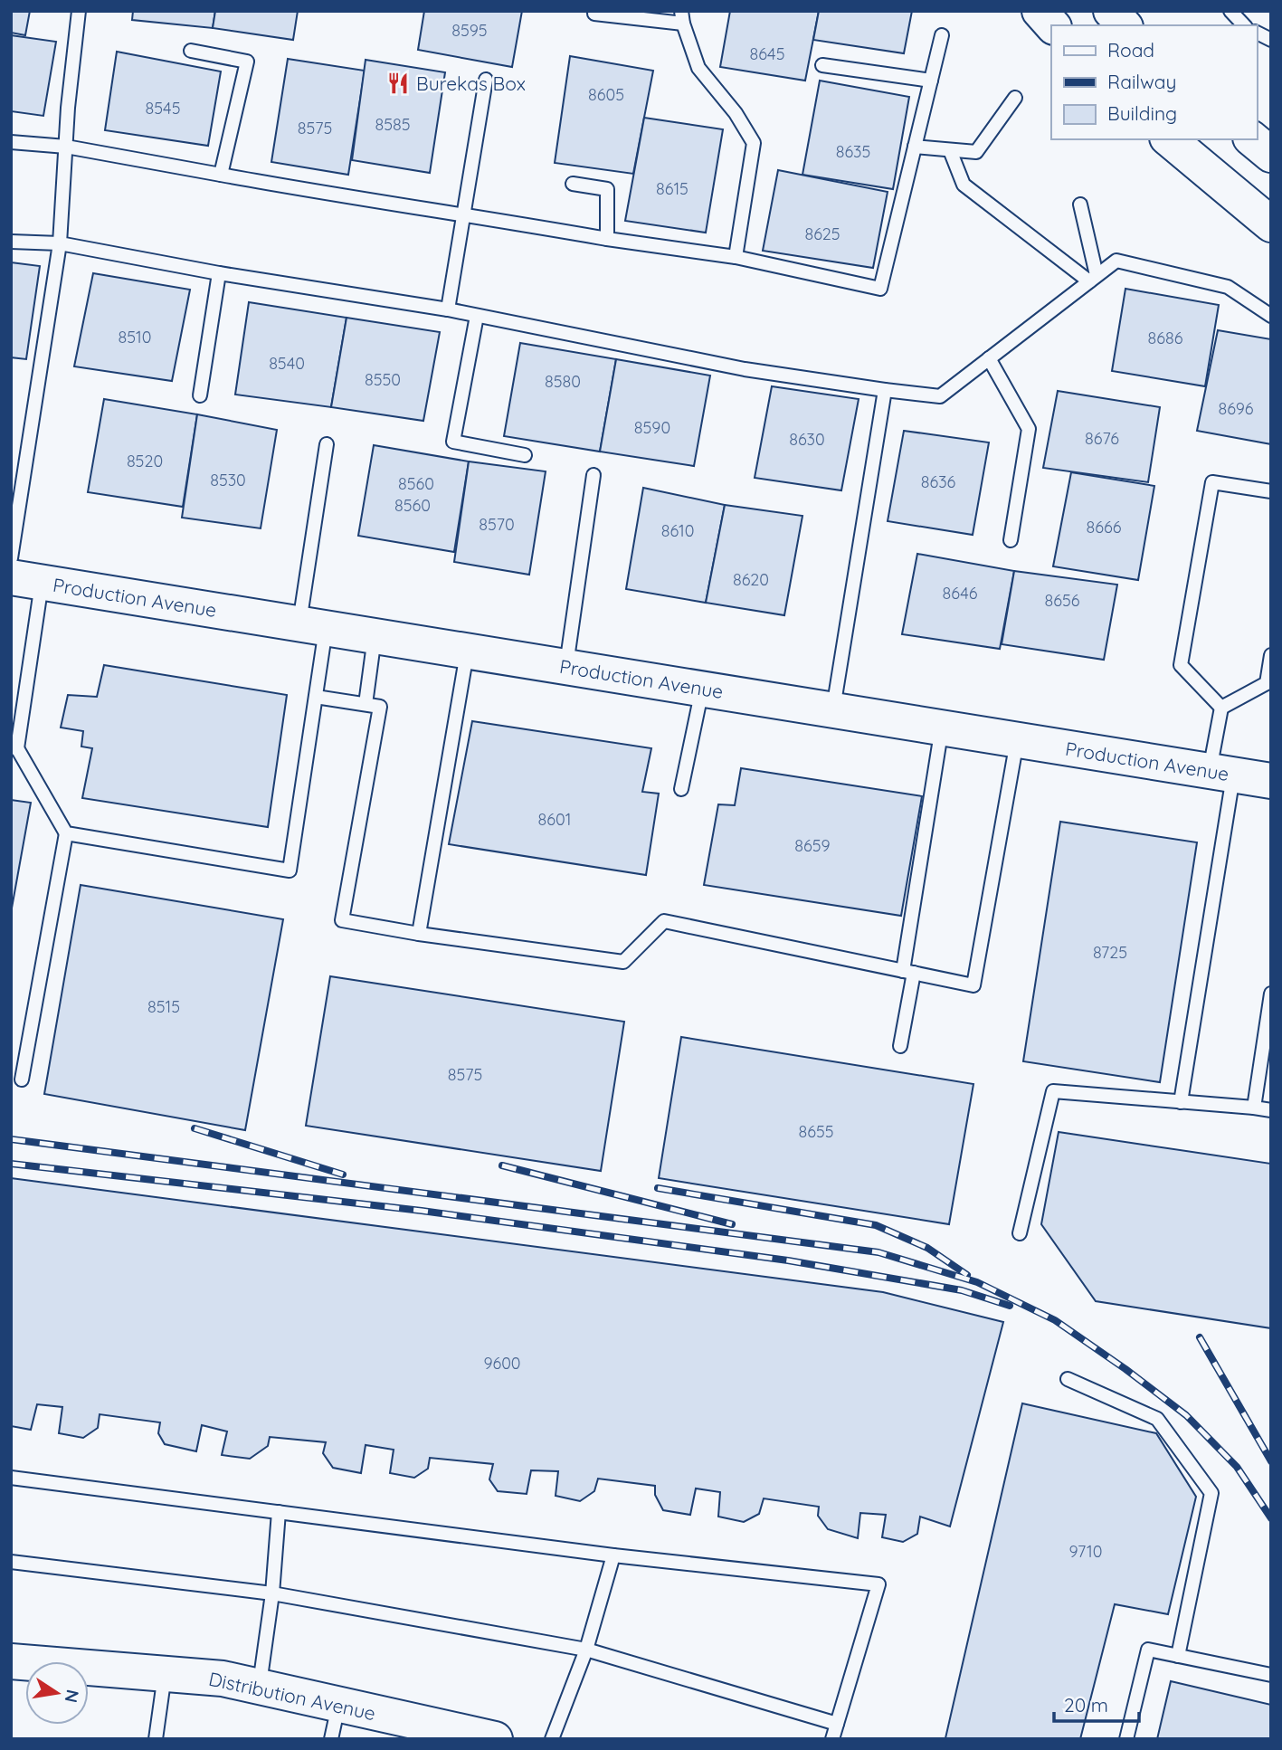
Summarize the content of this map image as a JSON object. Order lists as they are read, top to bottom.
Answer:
{
  "streets": {
    "street": ["Production Avenue", "Distribution Avenue"]
  },
  "places": {
    "restaurant": ["Burekas Box"]
  },
  "house_numbers": [
    "8595",
    "8645",
    "8605",
    "8545",
    "8585",
    "8575",
    "8635",
    "8615",
    "8625",
    "8510",
    "8686",
    "8540",
    "8550",
    "8580",
    "8696",
    "8590",
    "8676",
    "8630",
    "8520",
    "8530",
    "8636",
    "8560",
    "8560",
    "8570",
    "8666",
    "8610",
    "8620",
    "8646",
    "8656",
    "8601",
    "8659",
    "8725",
    "8515",
    "8575",
    "8655",
    "9600",
    "9710"
  ],
  "legend": ["Road", "Railway", "Building"],
  "scale_bar": "20 m",
  "north": "right"
}
